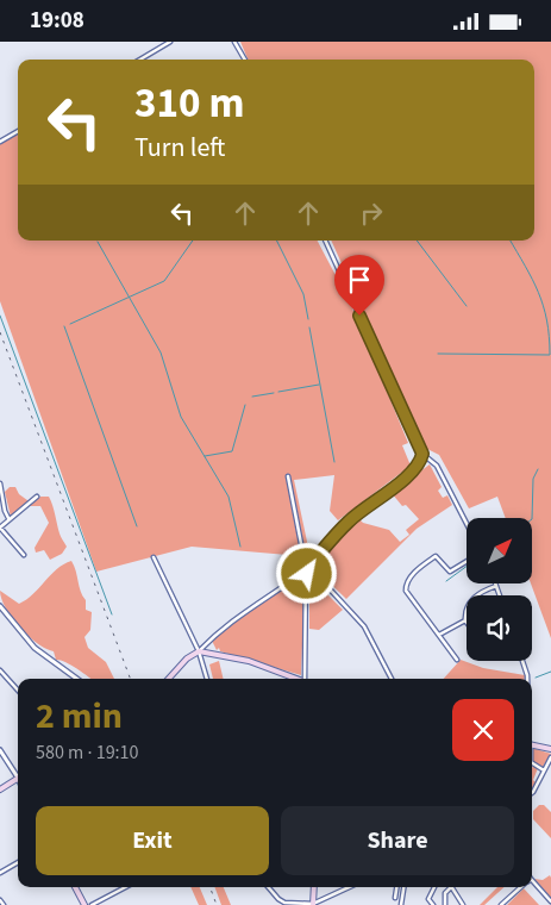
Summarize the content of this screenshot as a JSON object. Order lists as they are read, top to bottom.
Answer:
{
  "north": "top right",
  "page": {
    "status": "19:08",
    "turn": ["310 m", "Turn left"],
    "heading": ["2 min", "580 m · 19:10"],
    "buttons": ["Exit", "Share"]
  }
}
